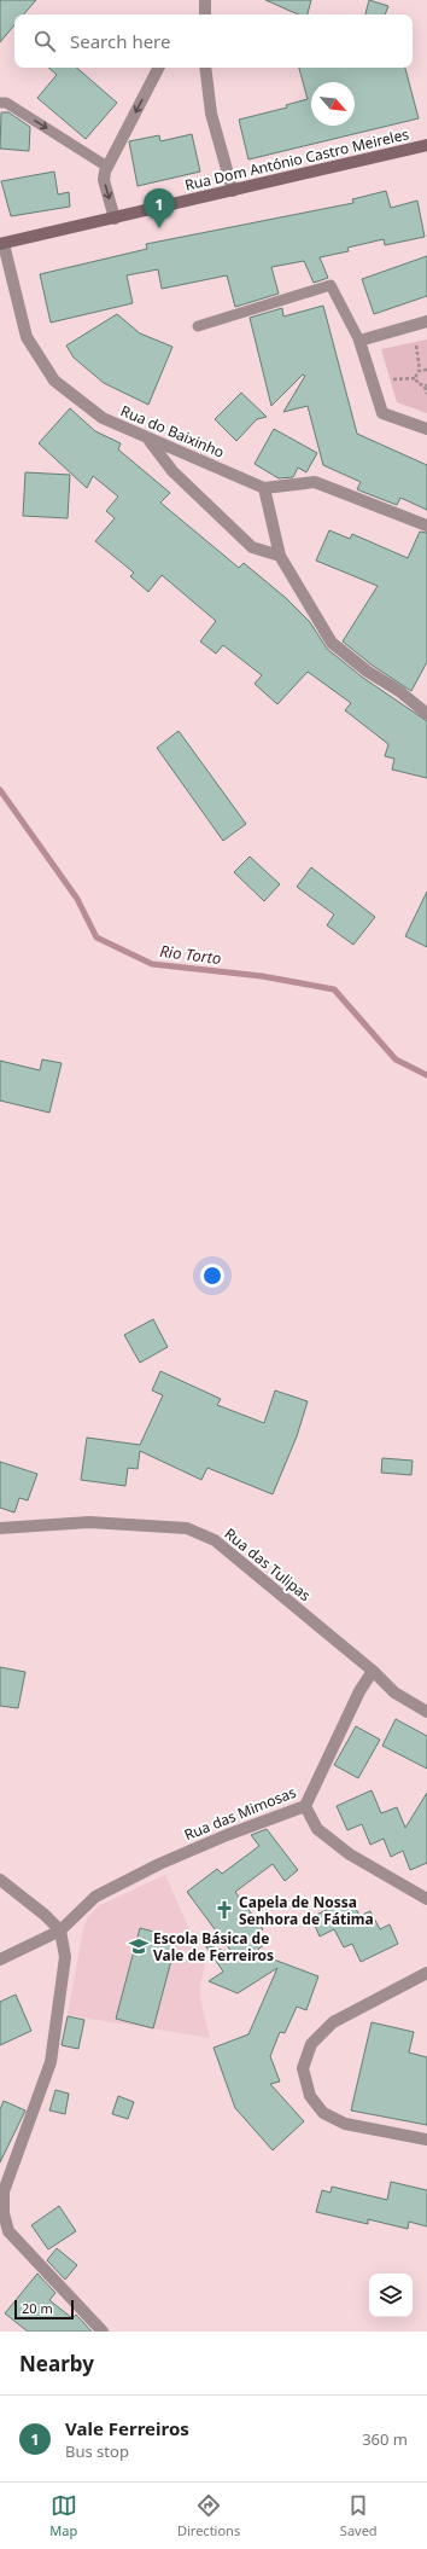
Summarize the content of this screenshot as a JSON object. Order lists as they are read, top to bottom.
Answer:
{
  "streets": {
    "main road": ["Rua Dom António Castro Meireles"],
    "street": ["Rua do Baixinho", "Rua das Tulipas", "Rua das Mimosas"]
  },
  "crossings": [
    ["Rua Dom António Castro Meireles", "Rua do Baixinho"],
    ["Rua das Tulipas", "Rua das Mimosas"]
  ],
  "water": ["Rio Torto"],
  "places": {
    "church": ["Capela de Nossa Senhora de Fátima"],
    "school or university": ["Escola Básica de Vale de Ferreiros"]
  },
  "scale_bar": "20 m",
  "north": "bottom right",
  "page": {
    "search": "Search here",
    "pins": "1",
    "scale": "20 m",
    "heading": "Nearby",
    "list": [
      {
        "mark": "1",
        "name": "Vale Ferreiros",
        "note": "Bus stop",
        "value": "360 m"
      }
    ],
    "nav": ["Map", "Directions", "Saved"]
  }
}
